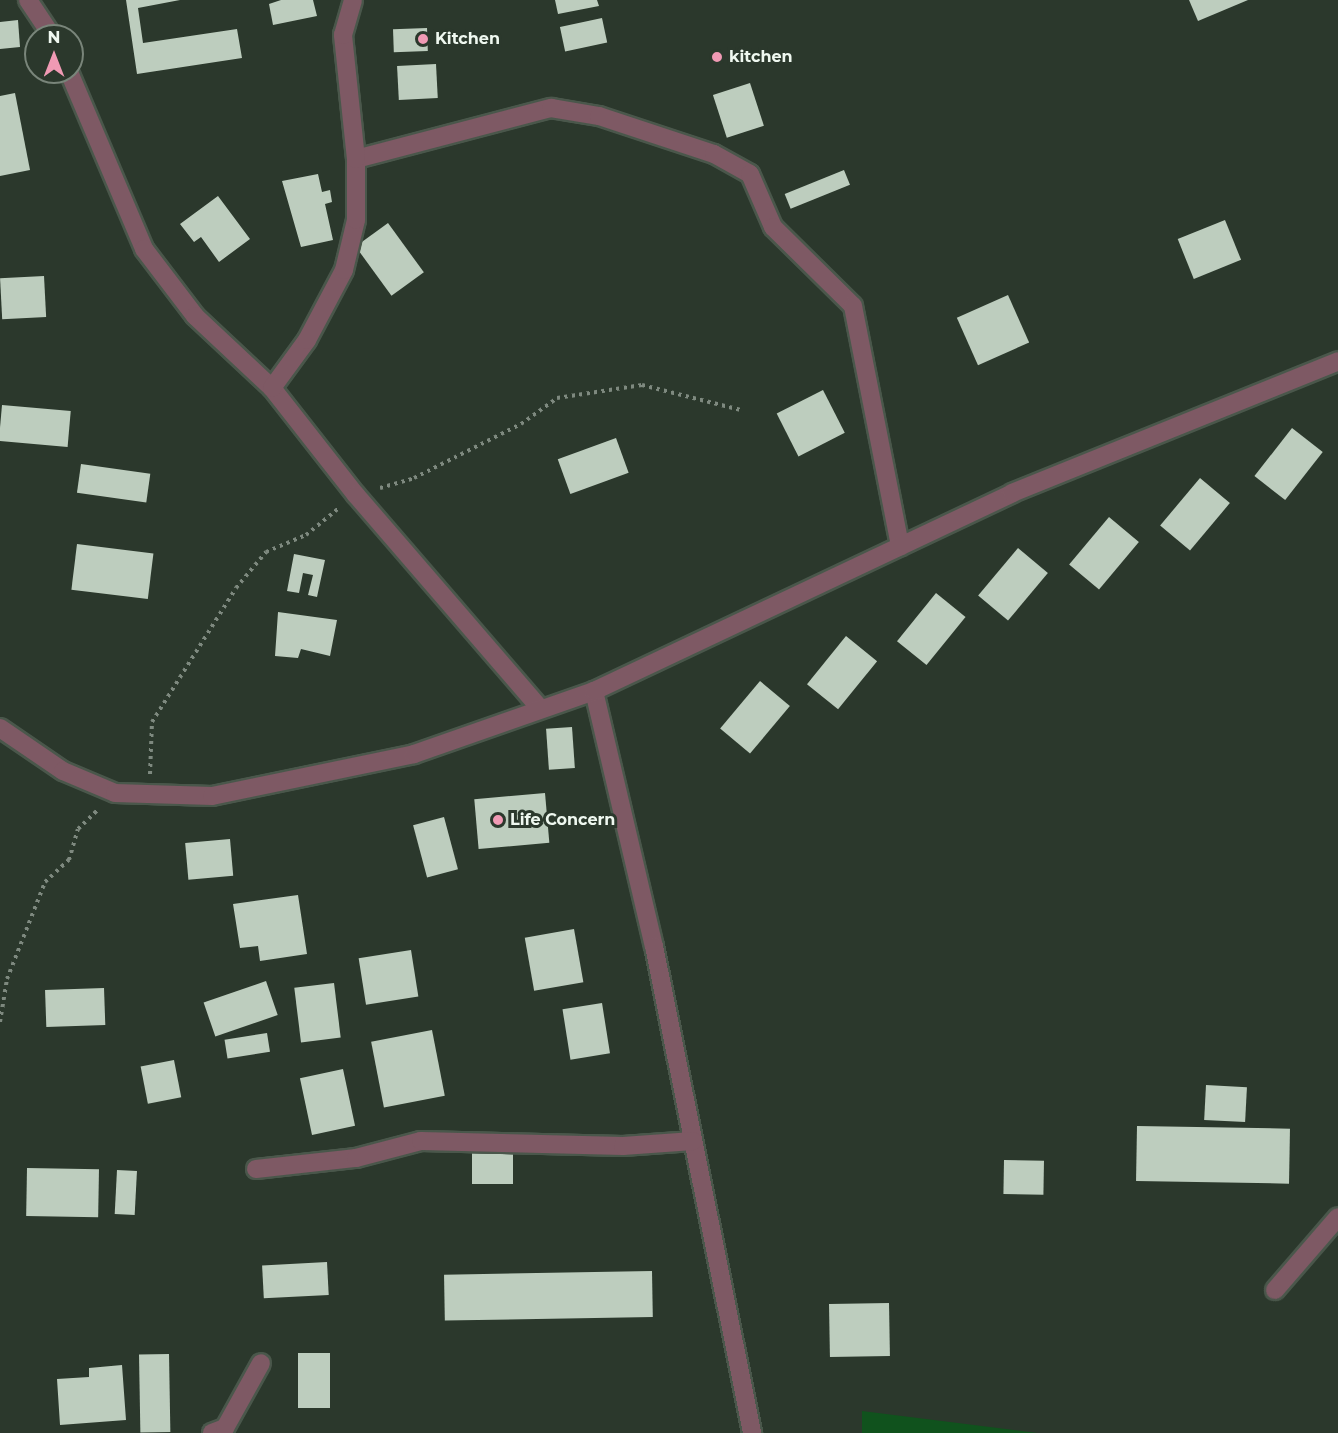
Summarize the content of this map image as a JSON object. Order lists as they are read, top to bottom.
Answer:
{
  "places": ["Kitchen", "kitchen", "Life Concern"],
  "north": "top"
}
